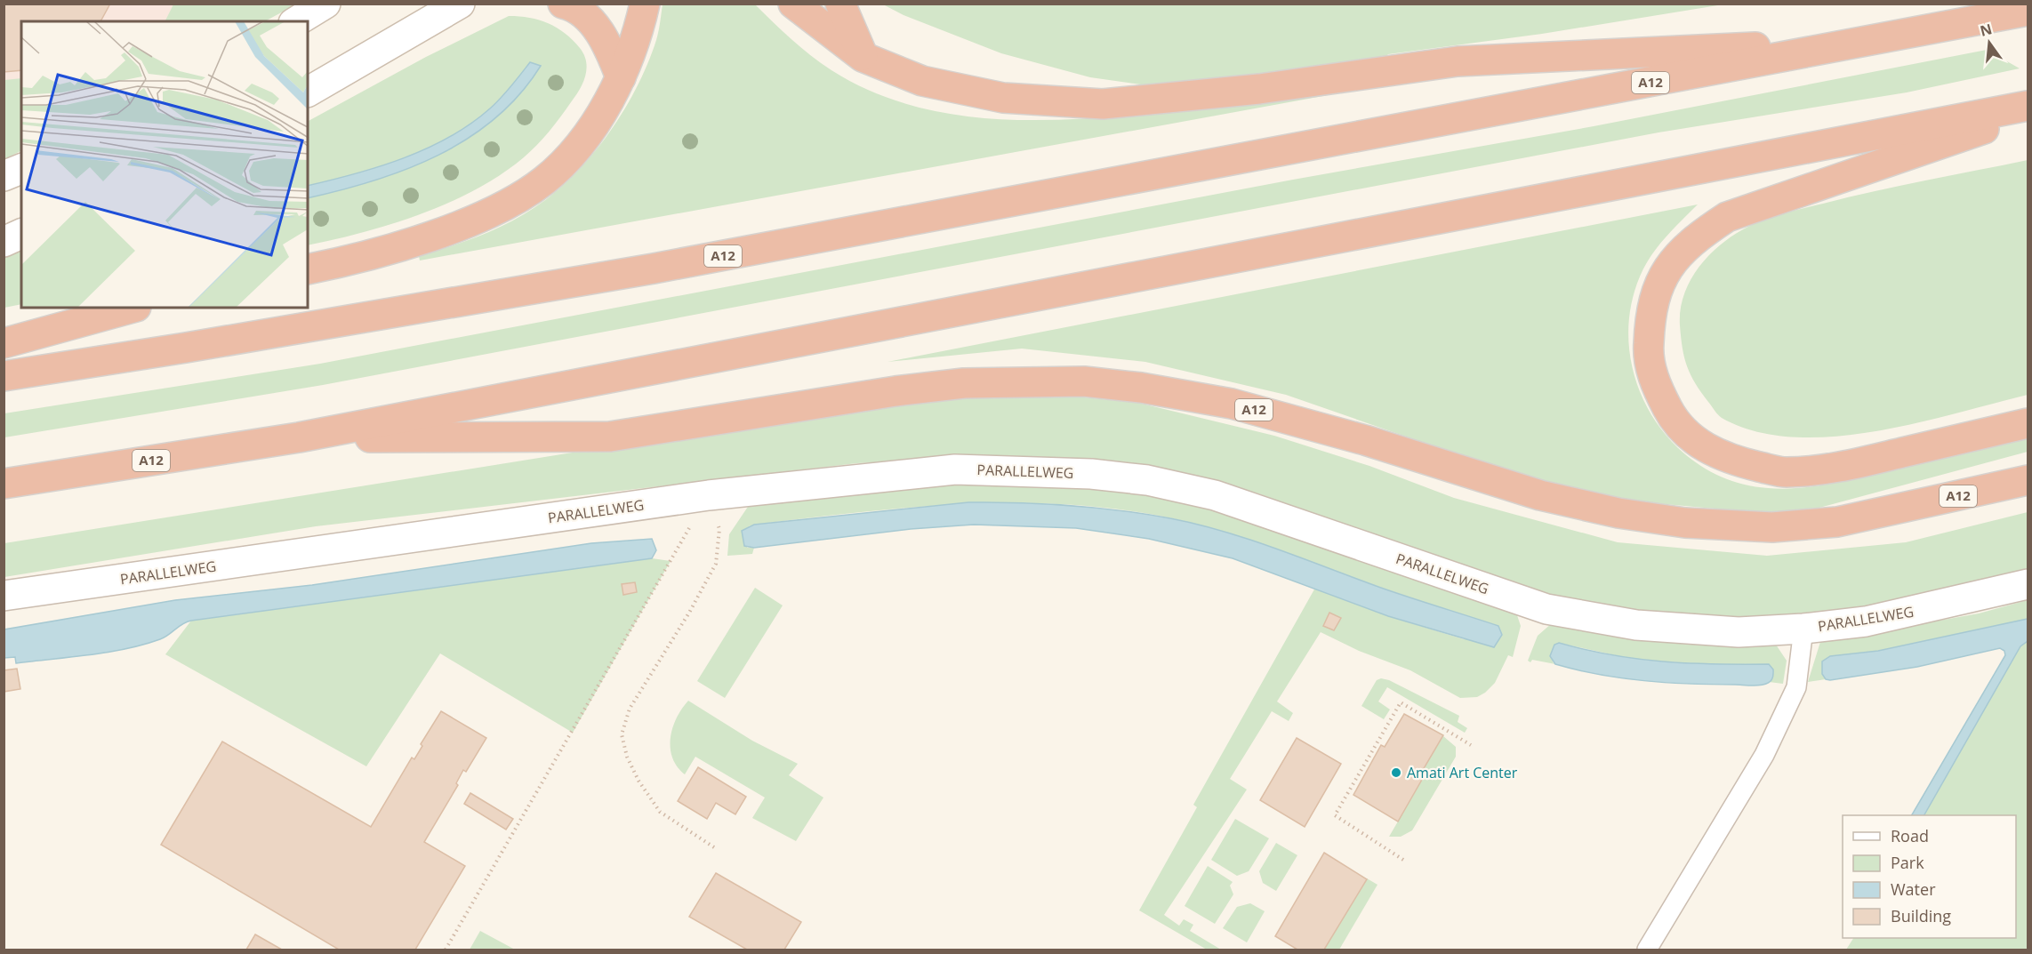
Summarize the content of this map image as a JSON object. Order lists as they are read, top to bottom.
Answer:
{
  "streets": {
    "highway": ["A12"],
    "street": ["PARALLELWEG"]
  },
  "places": ["Amati Art Center"],
  "legend": [
    "Road",
    "Park",
    "Water",
    "Building"
  ],
  "north": "top"
}
